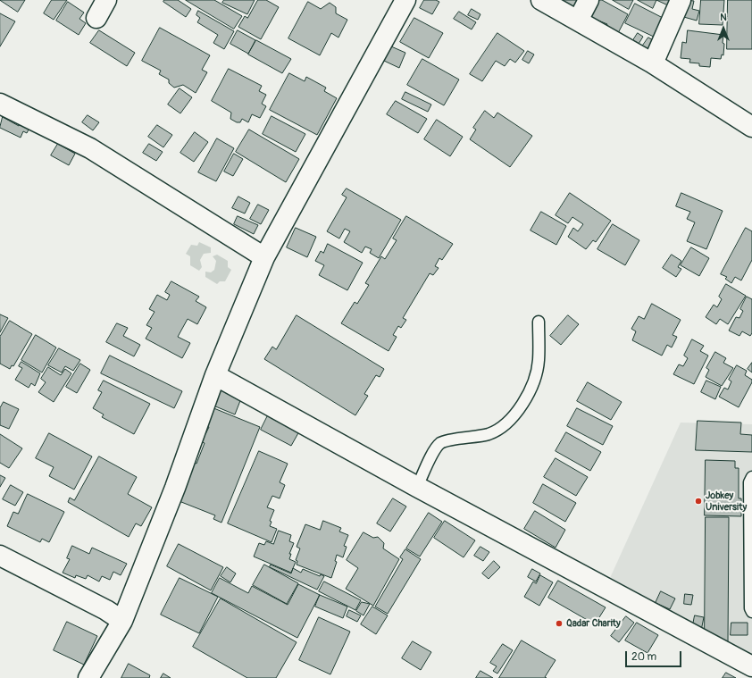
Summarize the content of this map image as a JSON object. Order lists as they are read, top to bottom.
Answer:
{
  "places": ["Jobkey University", "Qadar Charity"],
  "scale_bar": "20 m",
  "north": "top"
}
